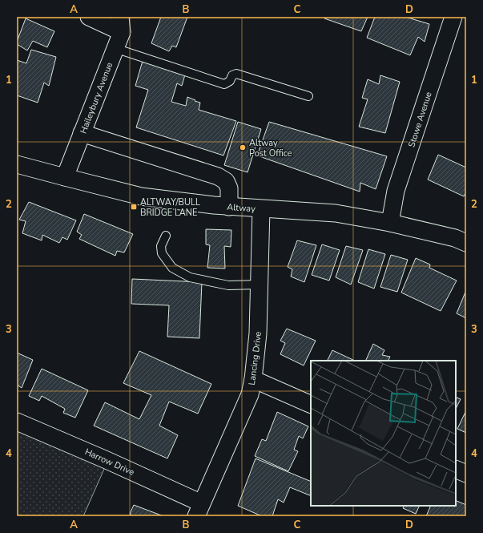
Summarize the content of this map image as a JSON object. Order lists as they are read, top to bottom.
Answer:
{
  "streets": {
    "street": [
      "Haileybury Avenue",
      "Stowe Avenue",
      "Altway",
      "Lancing Drive",
      "Harrow Drive"
    ]
  },
  "crossings": [
    ["Haileybury Avenue", "Altway"],
    ["Stowe Avenue", "Altway"],
    ["Altway", "Lancing Drive"],
    ["Lancing Drive", "Harrow Drive"]
  ],
  "places": {
    "other": ["Altway Post Office"],
    "transit": ["ALTWAY/BULL BRIDGE LANE"]
  },
  "grid": {
    "columns": [
      "A",
      "B",
      "C",
      "D"
    ],
    "rows": [
      "1",
      "2",
      "3",
      "4"
    ]
  }
}
